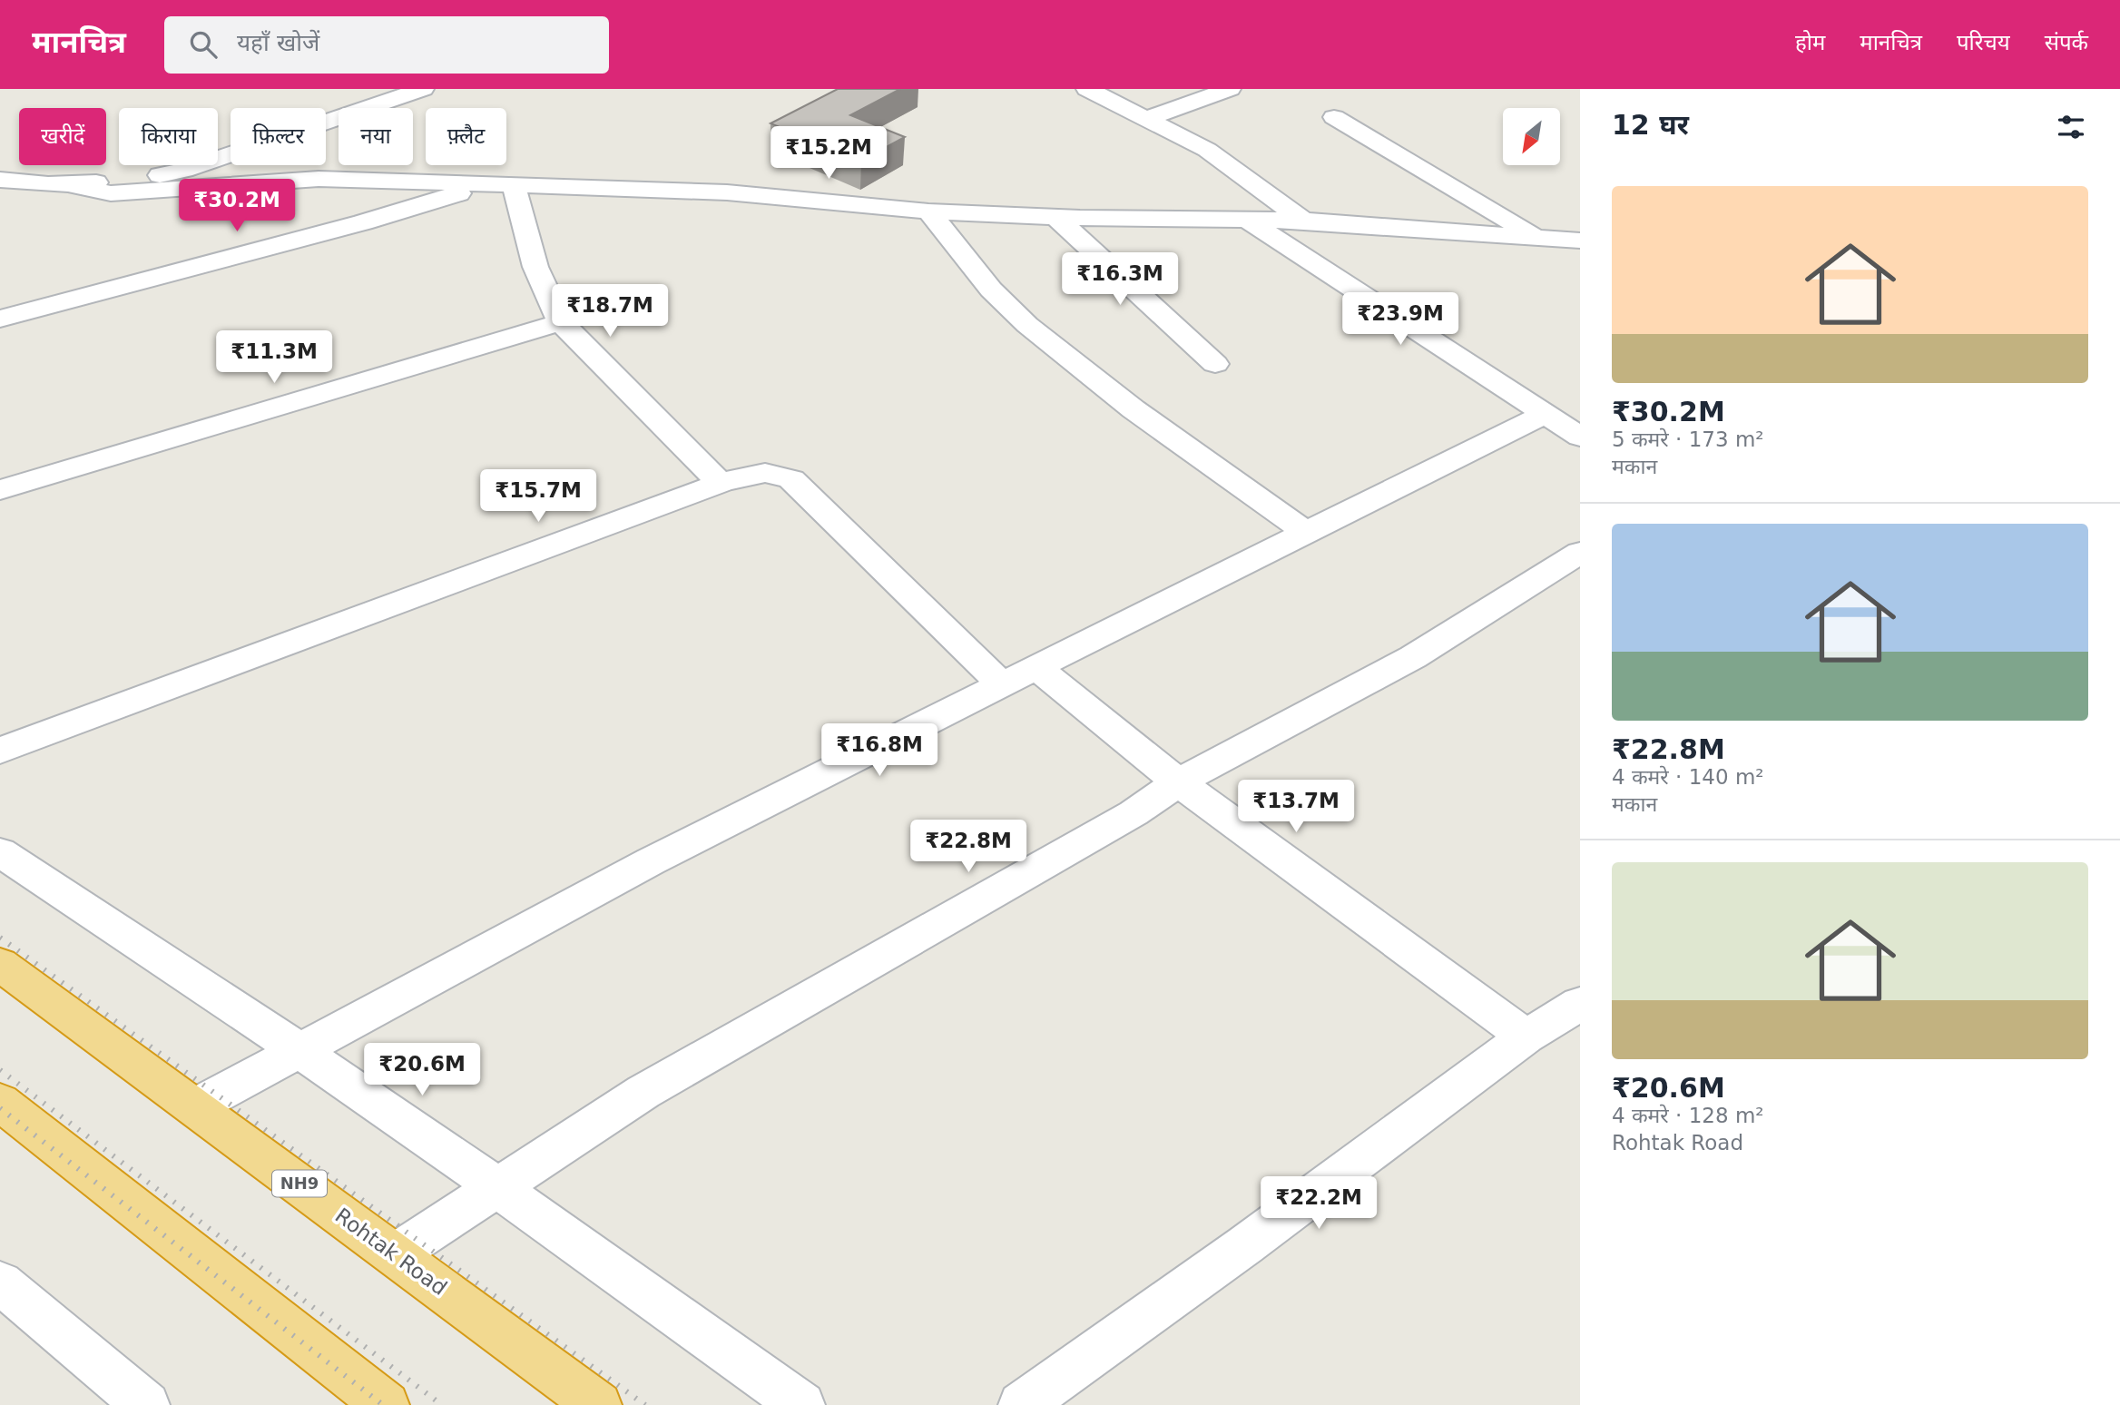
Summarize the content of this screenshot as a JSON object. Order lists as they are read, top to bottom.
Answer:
{
  "streets": {
    "highway": ["NH9", "Rohtak Road"]
  },
  "north": "bottom left",
  "page": {
    "header": "मानचित्र",
    "search": "यहाँ खोजें",
    "nav": [
      "होम",
      "मानचित्र",
      "परिचय",
      "संपर्क"
    ],
    "heading": "12 घर",
    "chip": [
      "खरीदें",
      "किराया",
      "फ़िल्टर",
      "नया",
      "फ़्लैट"
    ],
    "price": [
      "₹15.2M",
      "₹30.2M",
      "₹16.3M",
      "₹18.7M",
      "₹23.9M",
      "₹11.3M",
      "₹15.7M",
      "₹16.8M",
      "₹13.7M",
      "₹22.8M",
      "₹20.6M",
      "₹22.2M"
    ],
    "list": [
      {
        "name": "₹30.2M",
        "note": "5 कमरे · 173 m² · मकान"
      },
      {
        "name": "₹22.8M",
        "note": "4 कमरे · 140 m² · मकान"
      },
      {
        "name": "₹20.6M",
        "note": "4 कमरे · 128 m² · Rohtak Road"
      }
    ]
  }
}
